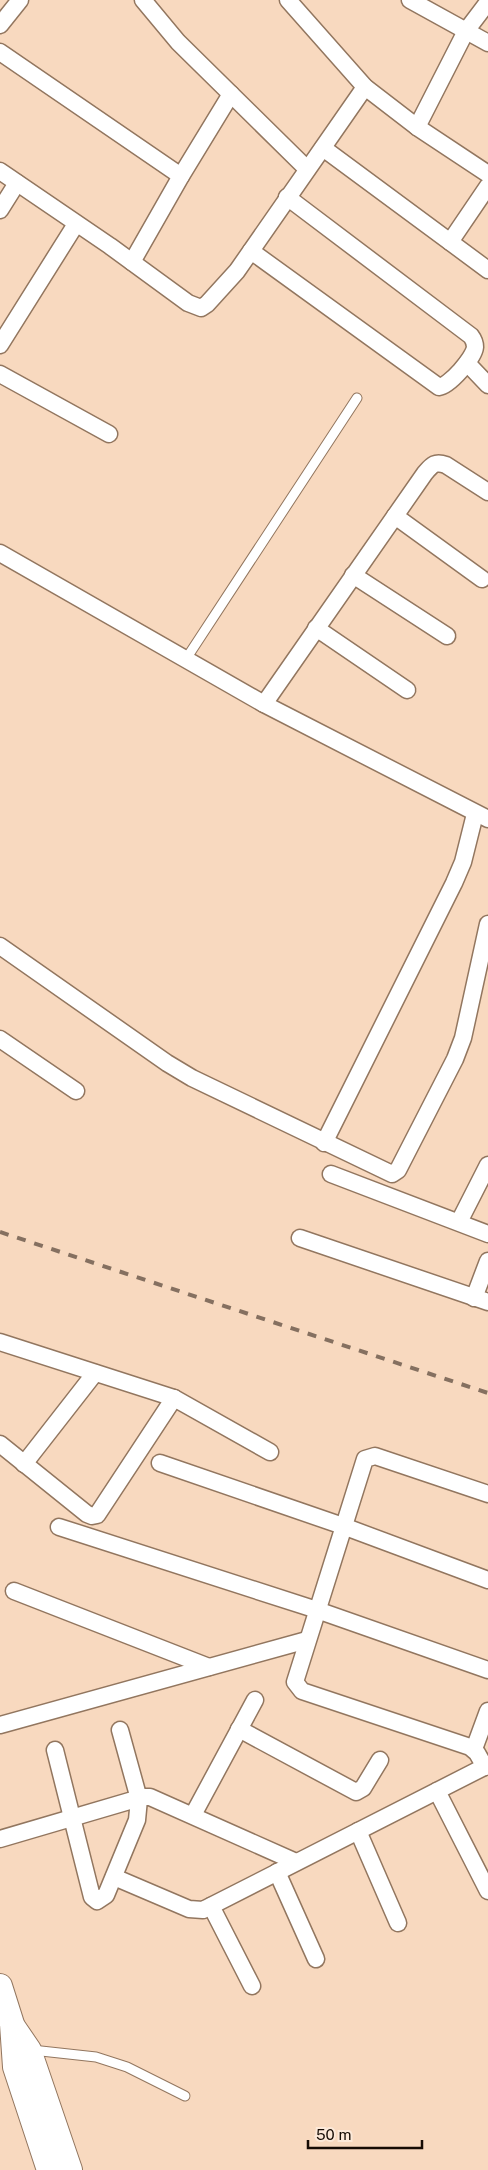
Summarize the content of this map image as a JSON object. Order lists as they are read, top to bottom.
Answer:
{
  "scale_bar": "50 m"
}
